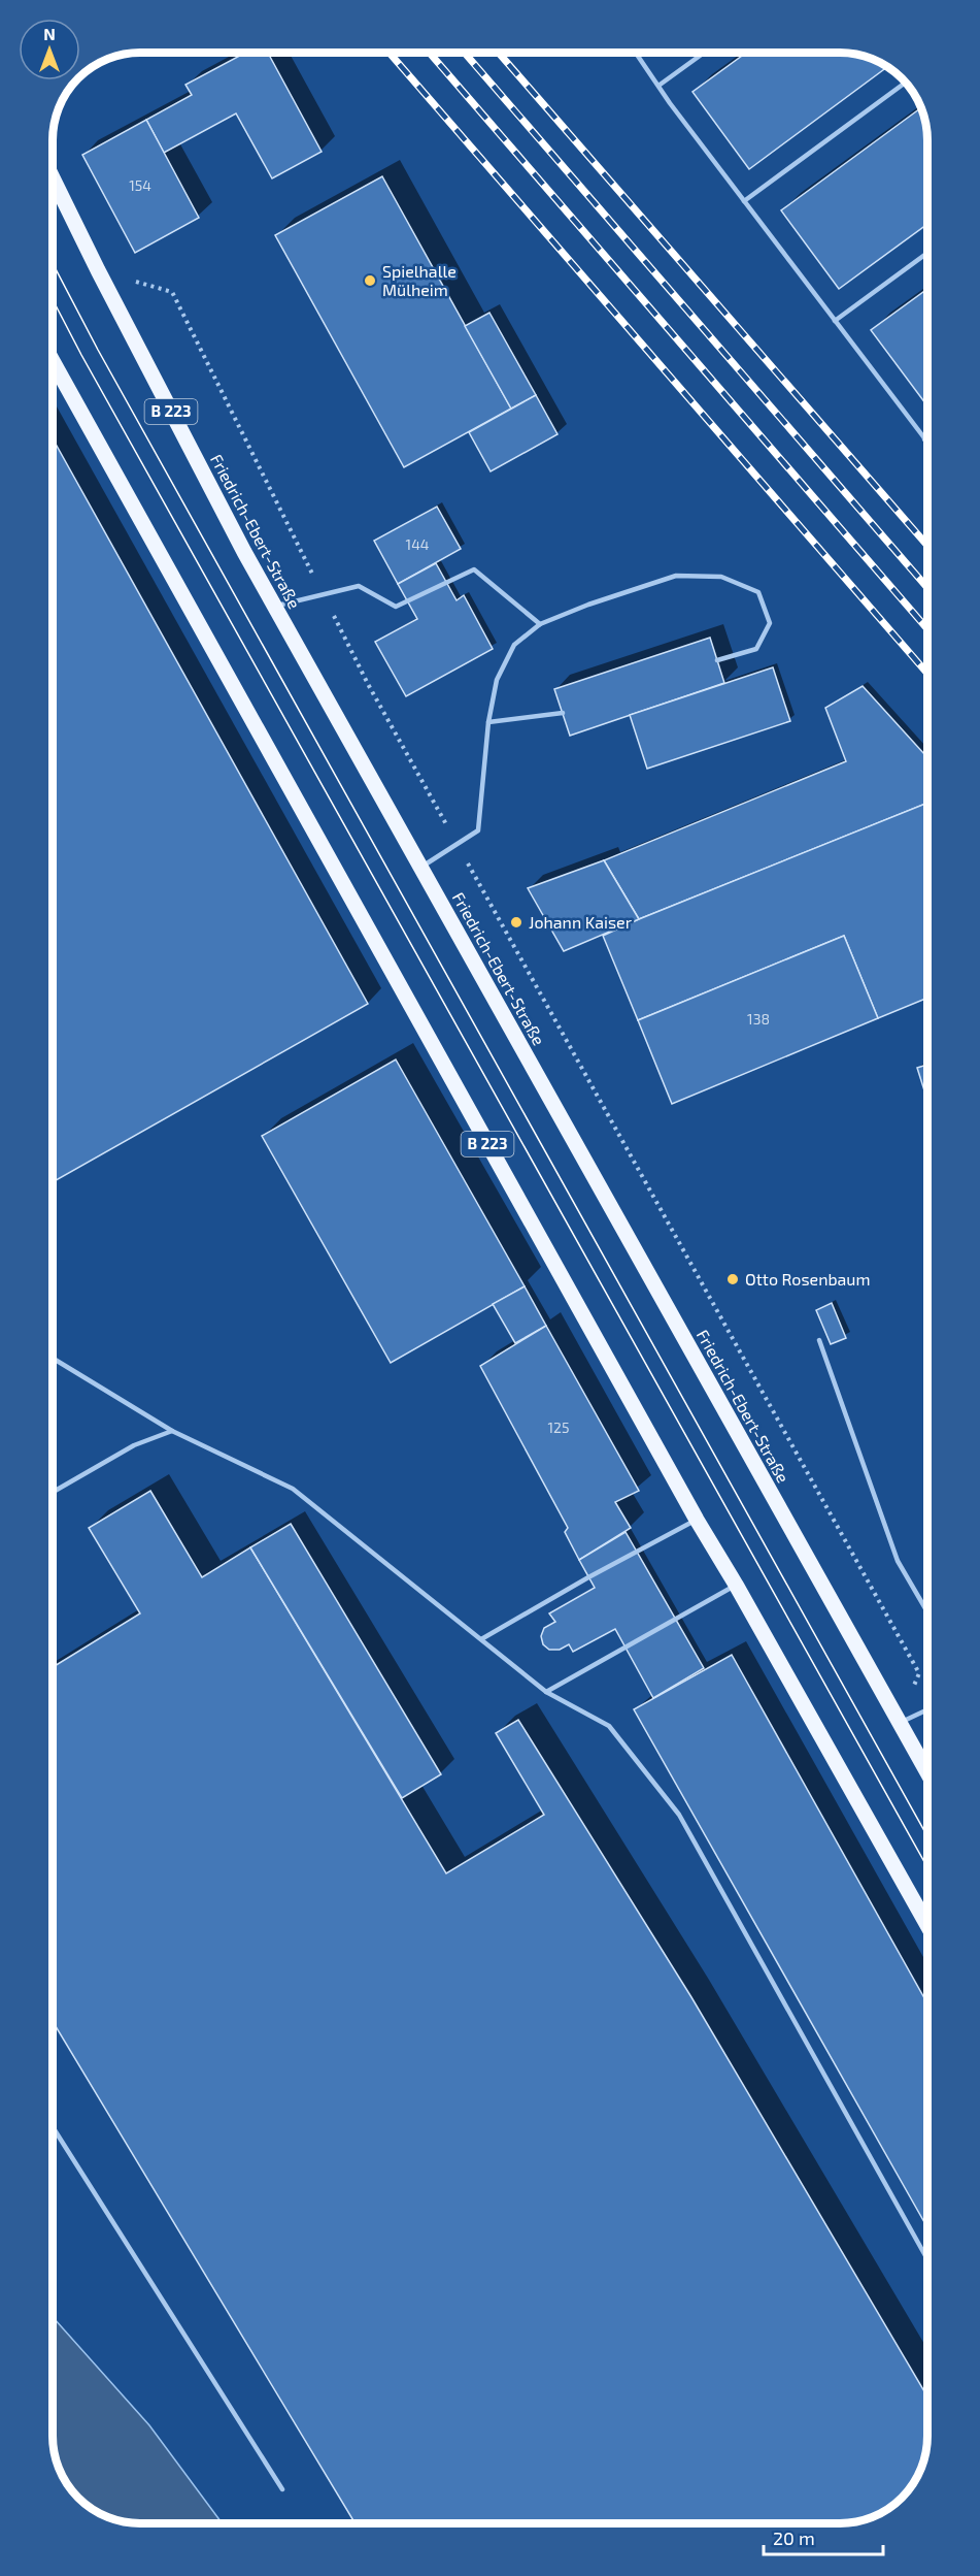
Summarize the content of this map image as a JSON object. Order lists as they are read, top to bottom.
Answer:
{
  "streets": {
    "main road": ["B 223", "Friedrich-Ebert-Straße"]
  },
  "places": ["Spielhalle Mülheim", "Johann Kaiser", "Otto Rosenbaum"],
  "house_numbers": [
    "154",
    "144",
    "138",
    "125"
  ],
  "scale_bar": "20 m",
  "north": "top"
}
